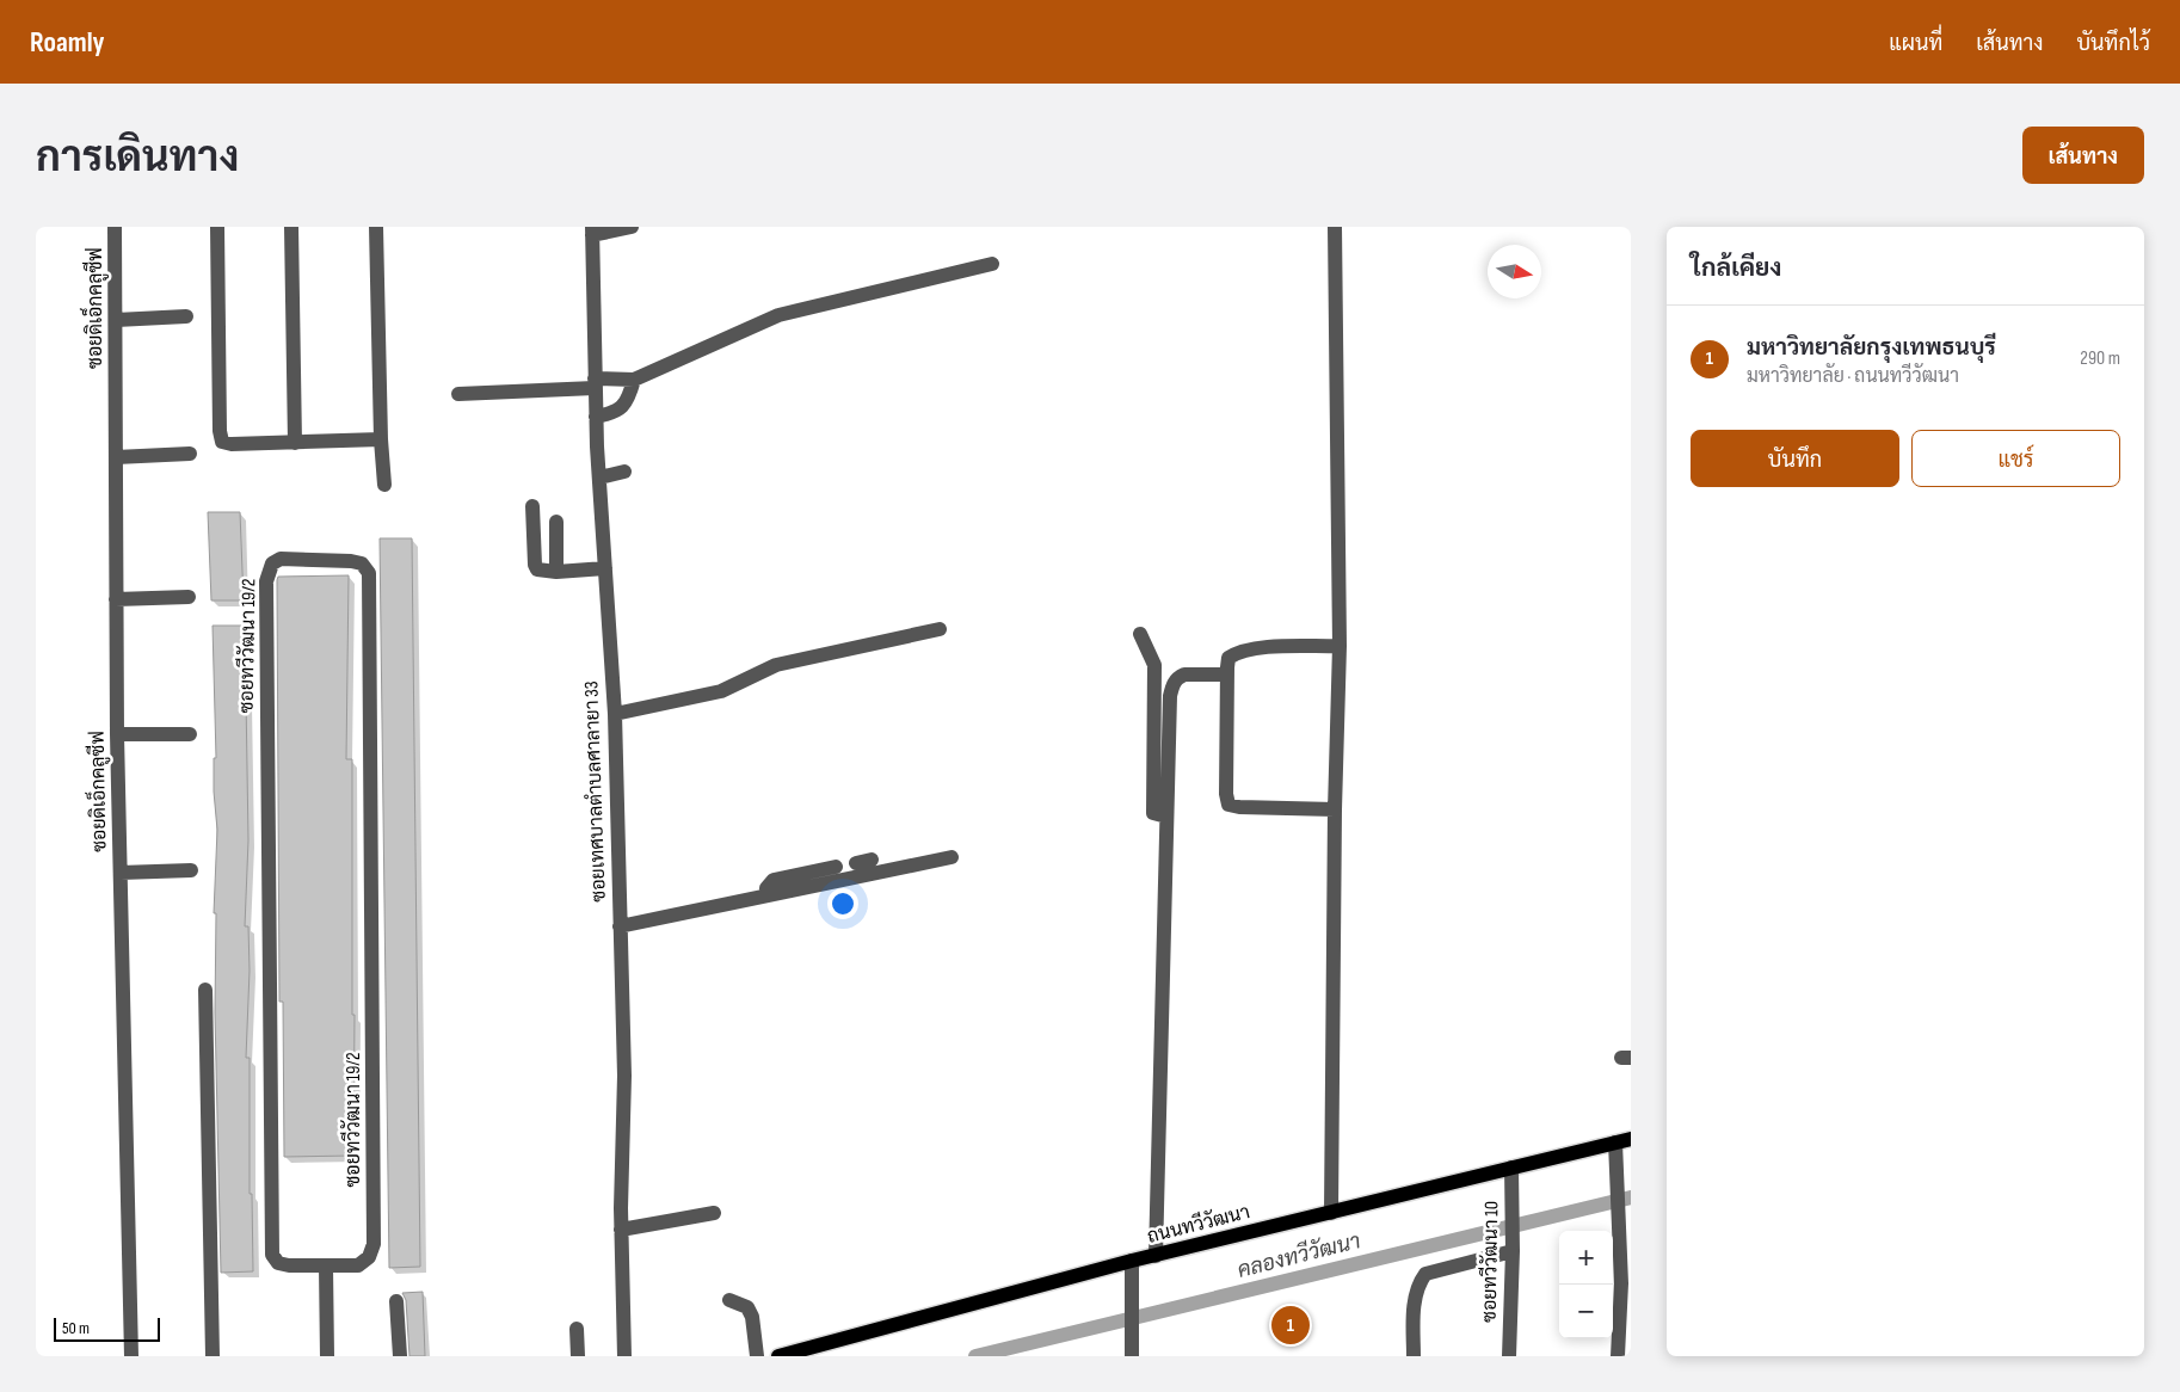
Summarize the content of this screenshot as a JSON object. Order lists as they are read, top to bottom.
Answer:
{
  "streets": {
    "main road": ["ถนนทวีวัฒนา"],
    "street": [
      "ซอยดิเอ็กคลูซีฟ",
      "ซอยทวีวัฒนา 19/2",
      "ซอยเทศบาลตำบลศาลายา 33",
      "ซอยทวีวัฒนา 10"
    ]
  },
  "crossings": [
    ["ถนนทวีวัฒนา", "ซอยทวีวัฒนา 10"]
  ],
  "water": ["คลองทวีวัฒนา"],
  "scale_bar": "50 m",
  "north": "right",
  "page": {
    "header": "Roamly",
    "nav": ["แผนที่", "เส้นทาง", "บันทึกไว้"],
    "title": "การเดินทาง",
    "buttons": [
      "เส้นทาง",
      ["บันทึก", "แชร์"]
    ],
    "heading": "ใกล้เคียง",
    "list": [
      {
        "mark": "1",
        "name": "มหาวิทยาลัยกรุงเทพธนบุรี",
        "note": "มหาวิทยาลัย · ถนนทวีวัฒนา",
        "value": "290 m"
      }
    ],
    "map_buttons": ["+", "−"],
    "pins": "1",
    "scale": "50 m"
  }
}
